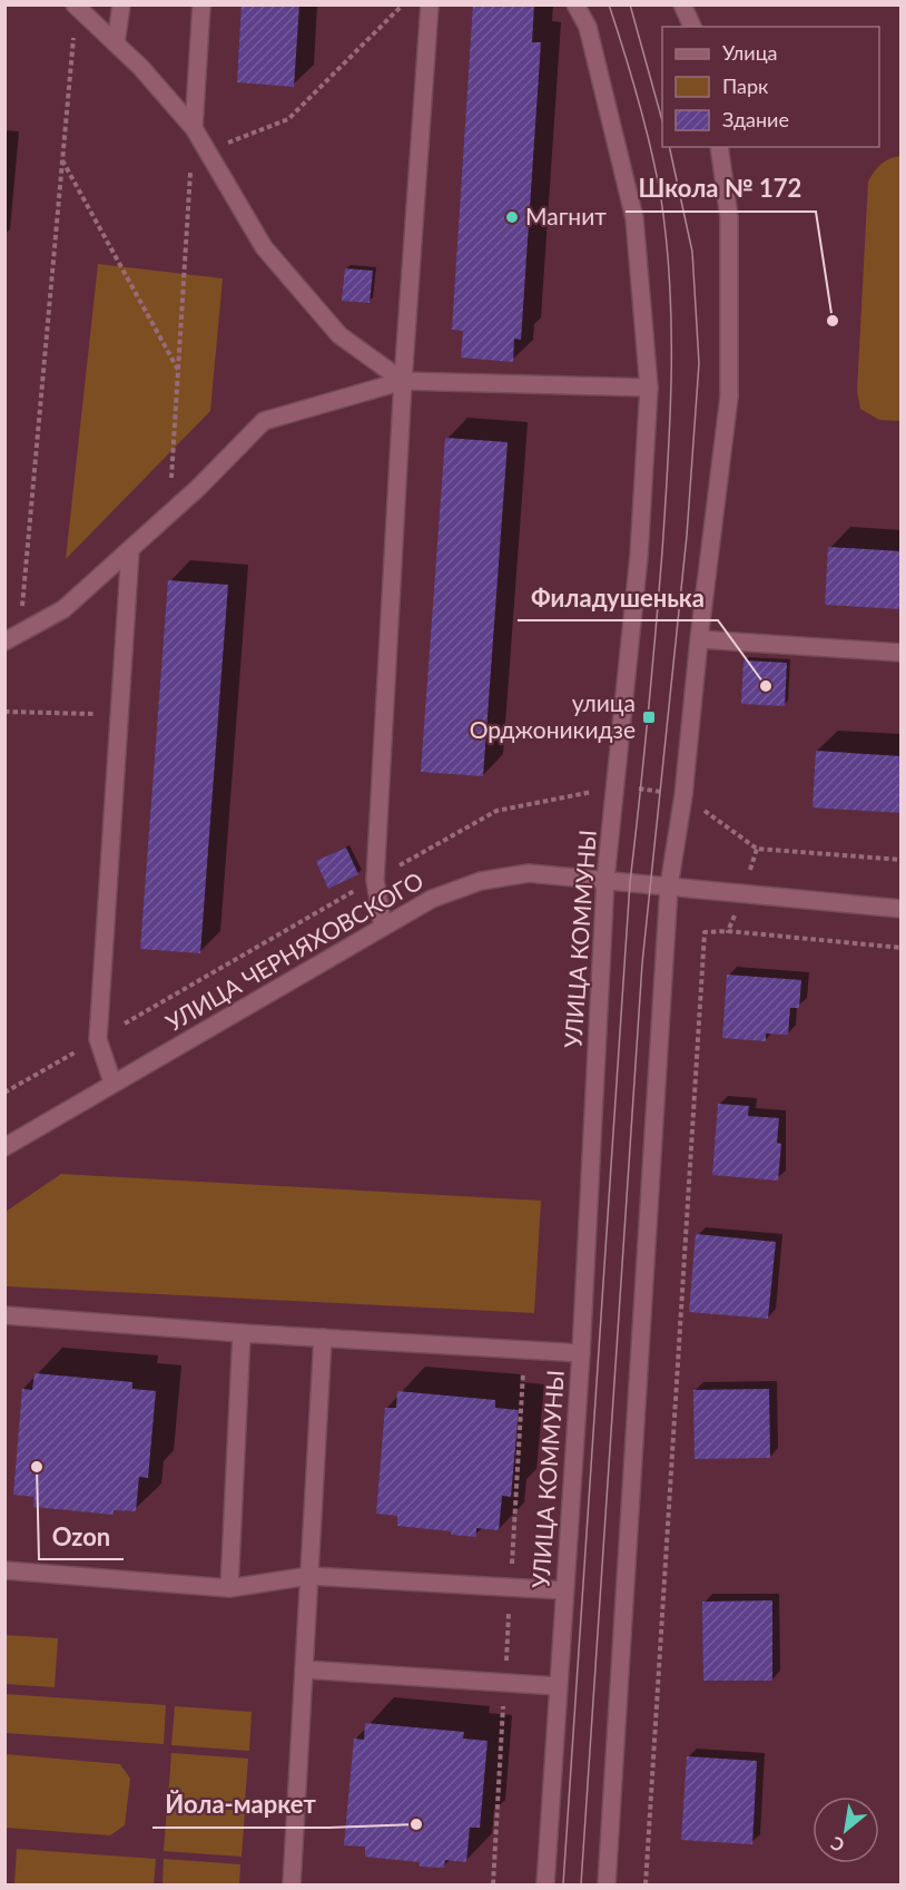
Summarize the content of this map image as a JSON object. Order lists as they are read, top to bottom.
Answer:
{
  "streets": {
    "street": ["УЛИЦА КОММУНЫ", "УЛИЦА ЧЕРНЯХОВСКОГО"]
  },
  "crossings": [
    ["УЛИЦА КОММУНЫ", "УЛИЦА ЧЕРНЯХОВСКОГО"]
  ],
  "places": {
    "other": [
      "Магнит",
      "Школа № 172",
      "Филадушенька",
      "Ozon",
      "Йола-маркет"
    ],
    "transit": ["улица Орджоникидзе"]
  },
  "legend": ["Улица", "Парк", "Здание"],
  "north": "bottom left"
}
